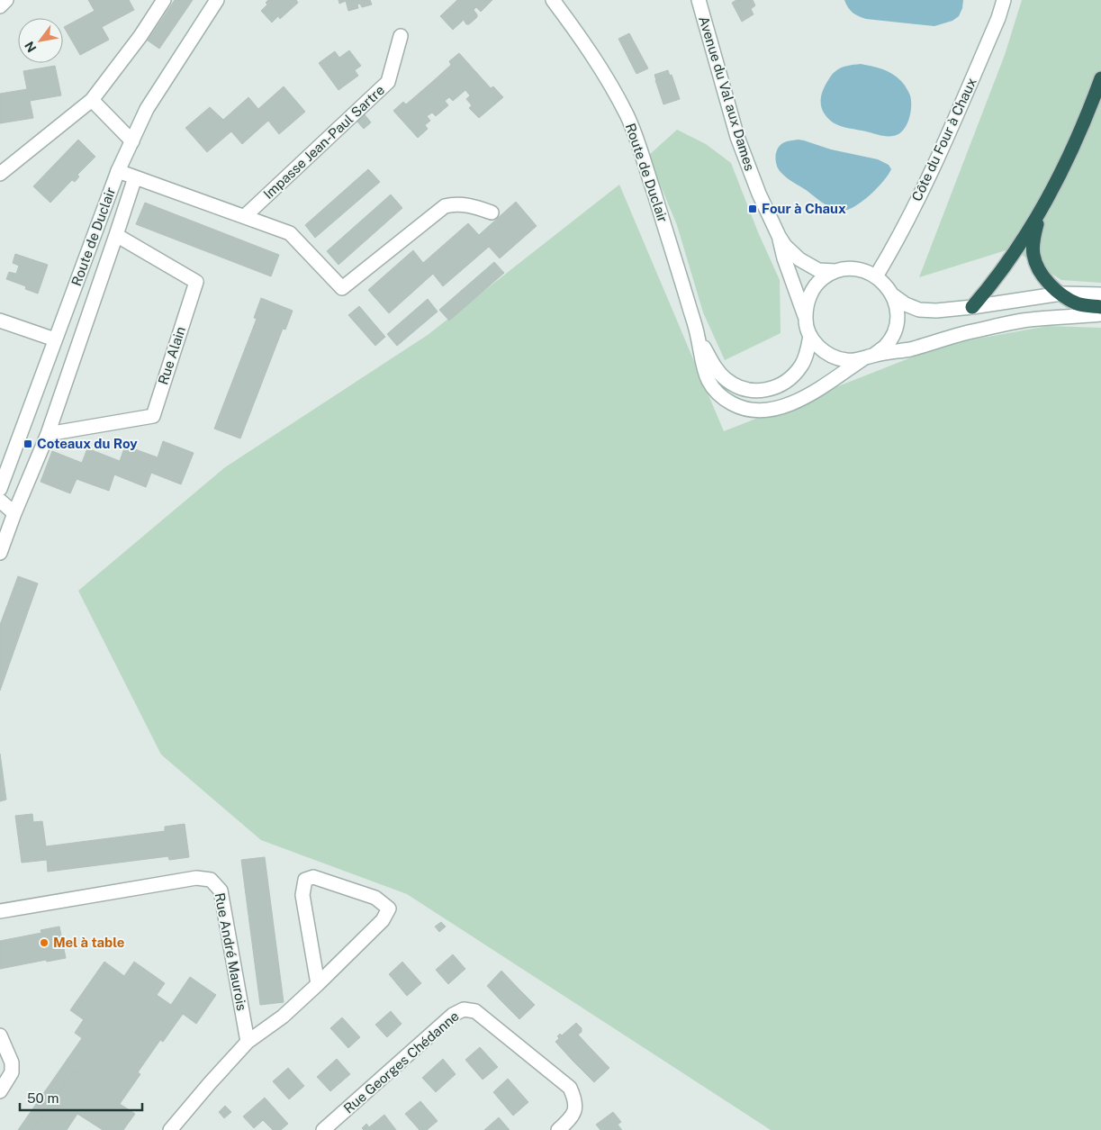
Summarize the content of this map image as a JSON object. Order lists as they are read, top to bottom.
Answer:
{
  "streets": {
    "street": [
      "Avenue du Val aux Dames",
      "Côte du Four à Chaux",
      "Impasse Jean-Paul Sartre",
      "Route de Duclair",
      "Rue Alain",
      "Rue André Maurois",
      "Rue Georges Chédanne"
    ]
  },
  "crossings": [
    ["Avenue du Val aux Dames", "Côte du Four à Chaux"],
    ["Avenue du Val aux Dames", "Route de Duclair"],
    ["Côte du Four à Chaux", "Route de Duclair"]
  ],
  "places": {
    "transit": ["Four à Chaux", "Coteaux du Roy"],
    "other": ["Mel à table"]
  },
  "scale_bar": "50 m",
  "north": "bottom left"
}
